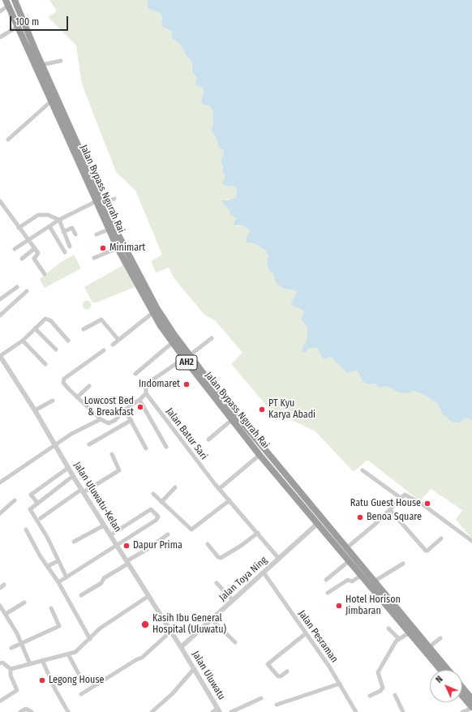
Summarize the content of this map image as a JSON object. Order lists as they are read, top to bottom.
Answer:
{
  "streets": {
    "highway": ["Jalan Bypass Ngurah Rai", "AH2"],
    "street": [
      "Jalan Batur Sari",
      "Jalan Uluwatu-Kelan",
      "Jalan Toya Ning",
      "Jalan Pesraman",
      "Jalan Uluwatu"
    ]
  },
  "crossings": [
    ["Jalan Bypass Ngurah Rai", "Jalan Toya Ning"],
    ["Jalan Batur Sari", "Jalan Toya Ning"],
    ["Jalan Uluwatu-Kelan", "Jalan Toya Ning"],
    ["Jalan Uluwatu-Kelan", "Jalan Uluwatu"],
    ["Jalan Toya Ning", "Jalan Pesraman"],
    ["Jalan Toya Ning", "Jalan Uluwatu"]
  ],
  "places": [
    "Minimart",
    "Indomaret",
    "Lowcost Bed & Breakfast",
    "PT Kyu Karya Abadi",
    "Ratu Guest House",
    "Benoa Square",
    "Dapur Prima",
    "Hotel Horison Jimbaran",
    "Kasih Ibu General Hospital (Uluwatu)",
    "Legong House"
  ],
  "scale_bar": "100 m",
  "north": "top left"
}
